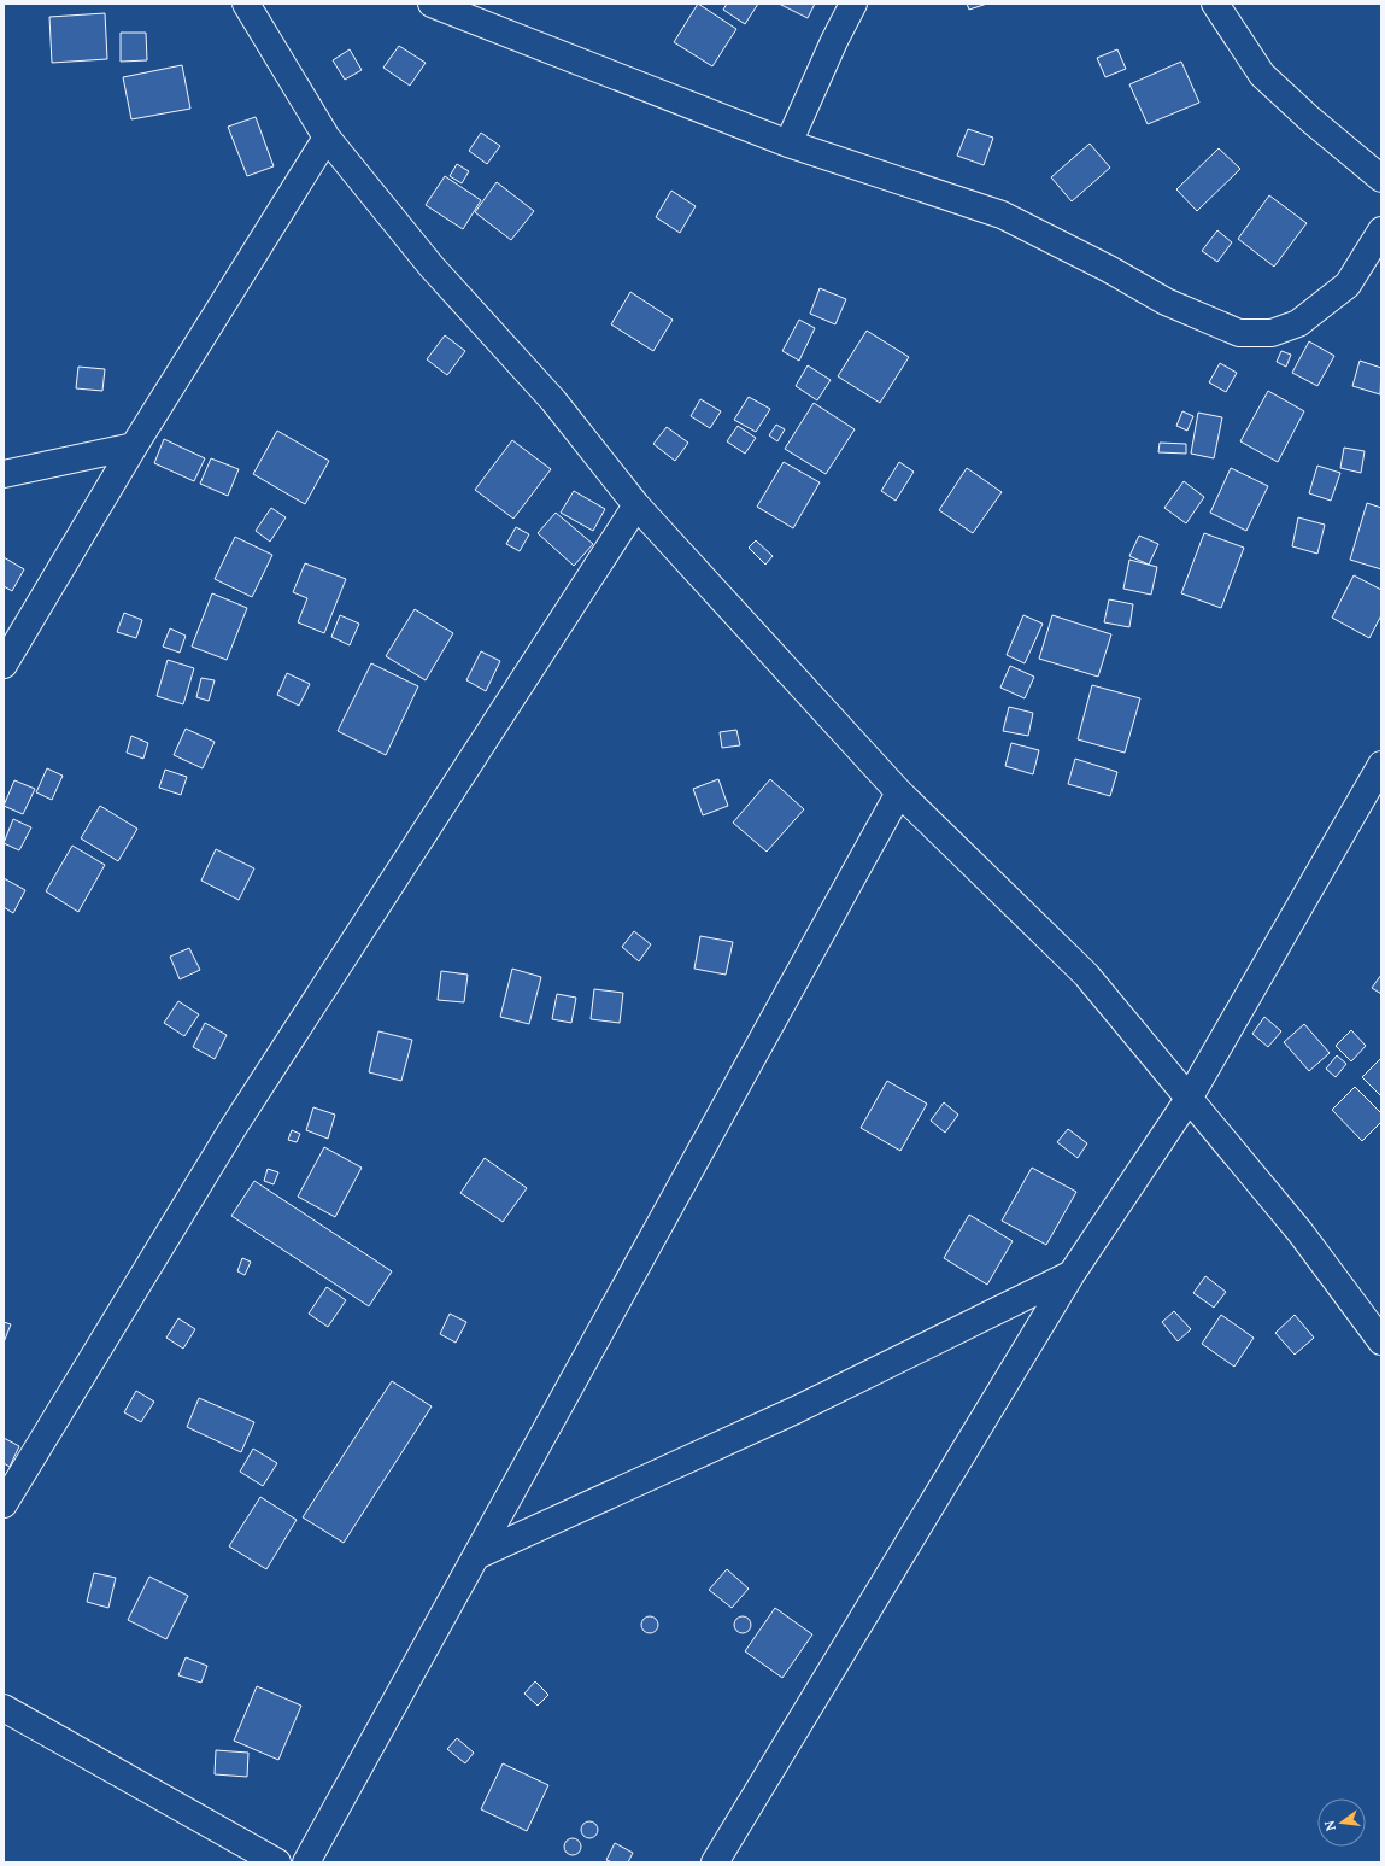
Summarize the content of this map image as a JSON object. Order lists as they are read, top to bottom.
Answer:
{
  "north": "left"
}
